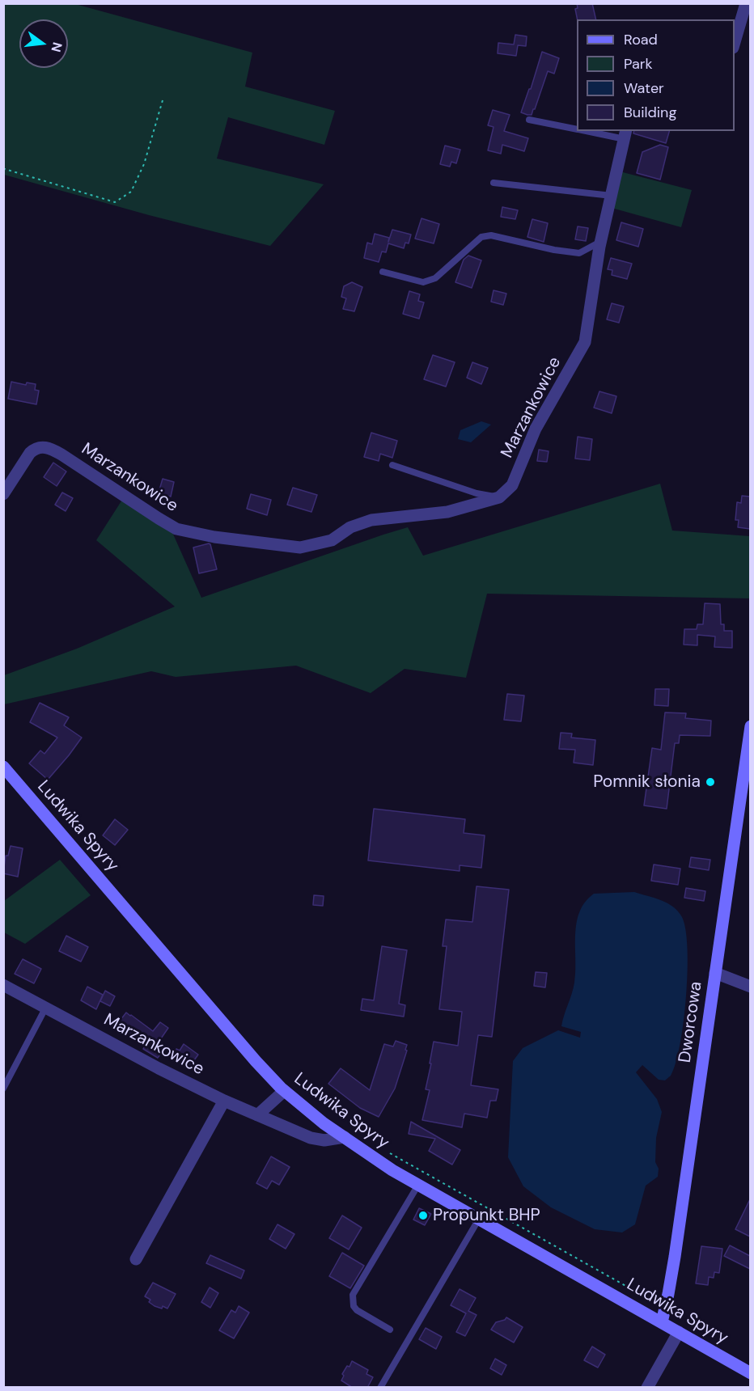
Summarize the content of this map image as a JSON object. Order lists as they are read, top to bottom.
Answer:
{
  "streets": {
    "main road": ["Ludwika Spyry", "Dworcowa"],
    "street": ["Marzankowice"]
  },
  "crossings": [
    ["Marzankowice", "Ludwika Spyry"],
    ["Ludwika Spyry", "Dworcowa"]
  ],
  "places": ["Pomnik słonia", "Propunkt BHP"],
  "legend": [
    "Road",
    "Park",
    "Water",
    "Building"
  ],
  "north": "right"
}
